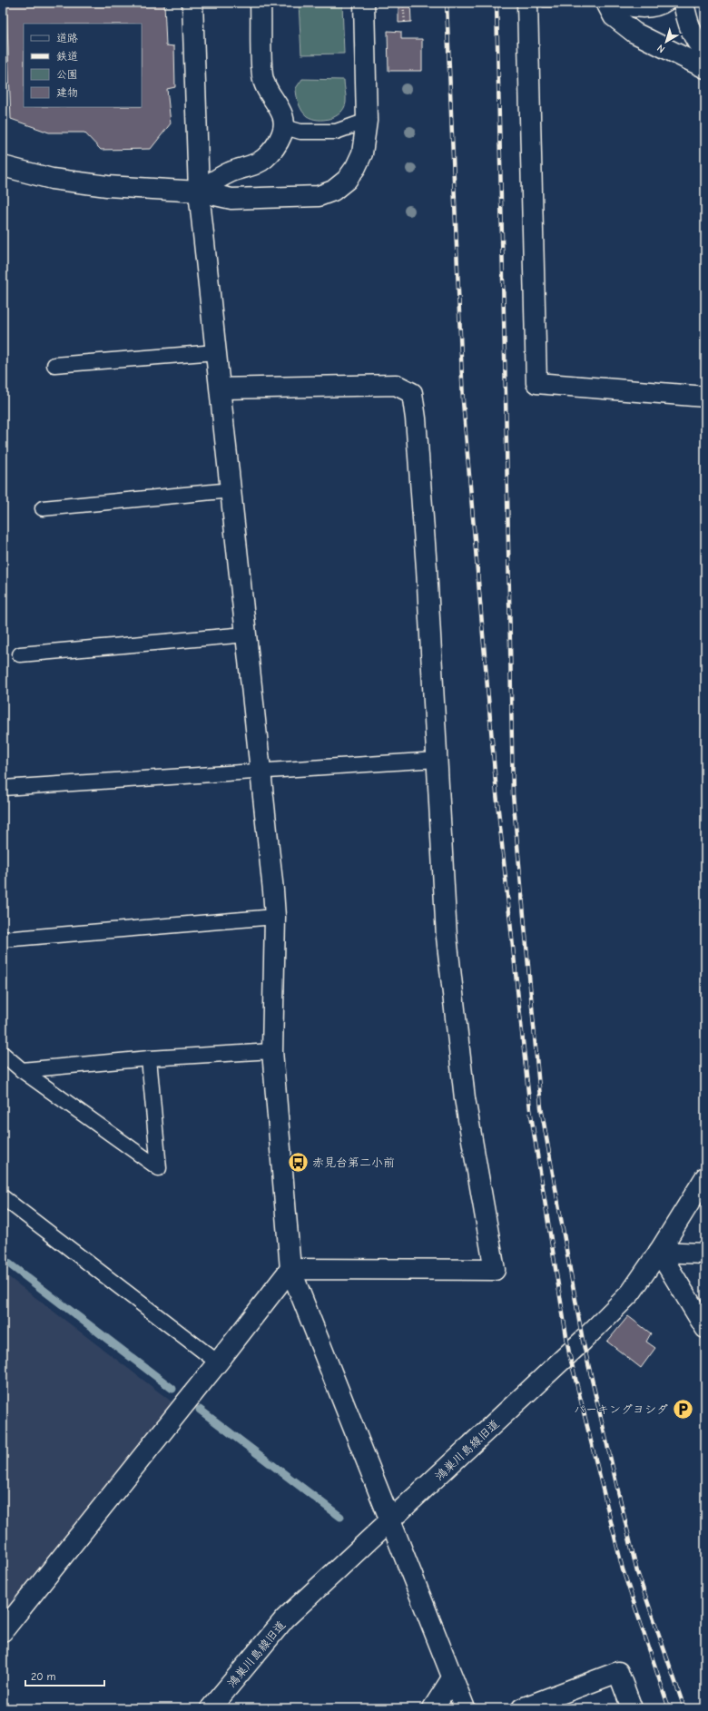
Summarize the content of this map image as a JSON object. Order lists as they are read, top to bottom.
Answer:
{
  "streets": {
    "street": ["鴻巣川島線旧道"]
  },
  "places": {
    "bus stop": ["赤見台第二小前"],
    "parking": ["パーキングヨシダ"]
  },
  "legend": [
    "道路",
    "鉄道",
    "公園",
    "建物"
  ],
  "scale_bar": "20 m",
  "north": "bottom left"
}
